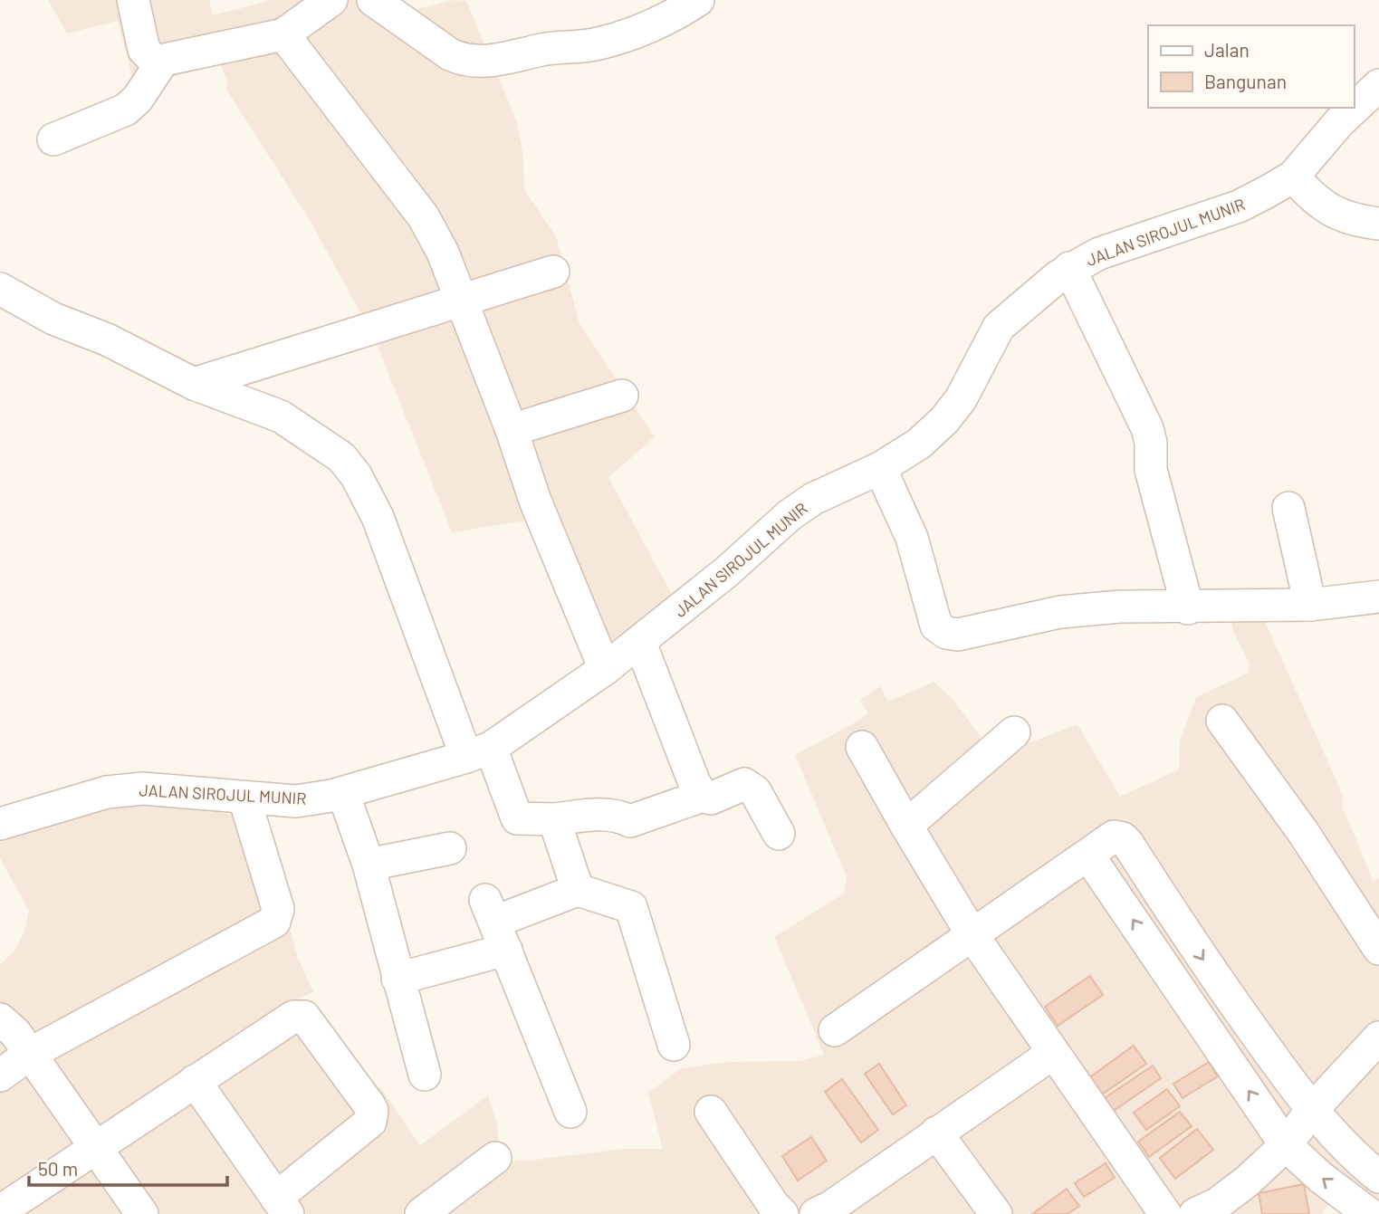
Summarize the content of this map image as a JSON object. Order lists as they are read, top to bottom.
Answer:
{
  "streets": {
    "street": ["JALAN SIROJUL MUNIR"]
  },
  "legend": ["Jalan", "Bangunan"],
  "scale_bar": "50 m"
}
